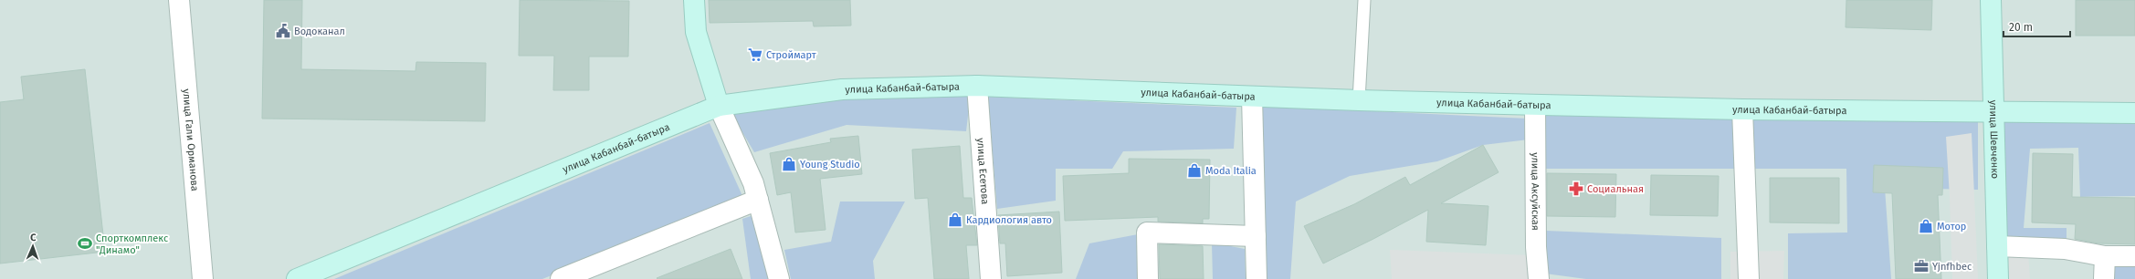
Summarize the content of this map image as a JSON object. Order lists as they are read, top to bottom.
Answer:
{
  "streets": {
    "main road": ["улица Кабанбай-батыра", "улица Шевченко"],
    "street": ["улица Гали Орманова", "улица Есетова", "улица Аксуйская"]
  },
  "crossings": [
    ["улица Кабанбай-батыра", "улица Шевченко"],
    ["улица Кабанбай-батыра", "улица Есетова"],
    ["улица Кабанбай-батыра", "улица Аксуйская"]
  ],
  "places": {
    "public building": ["Водоканал"],
    "supermarket": ["Строймарт"],
    "shop": [
      "Young Studio",
      "Moda Italia",
      "Кардиология авто",
      "Мотор"
    ],
    "pharmacy": ["Социальная"],
    "sports": ["Спорткомплекс \"Динамо\""],
    "office": ["Yjnfhbec"]
  },
  "scale_bar": "20 m",
  "north": "top"
}
